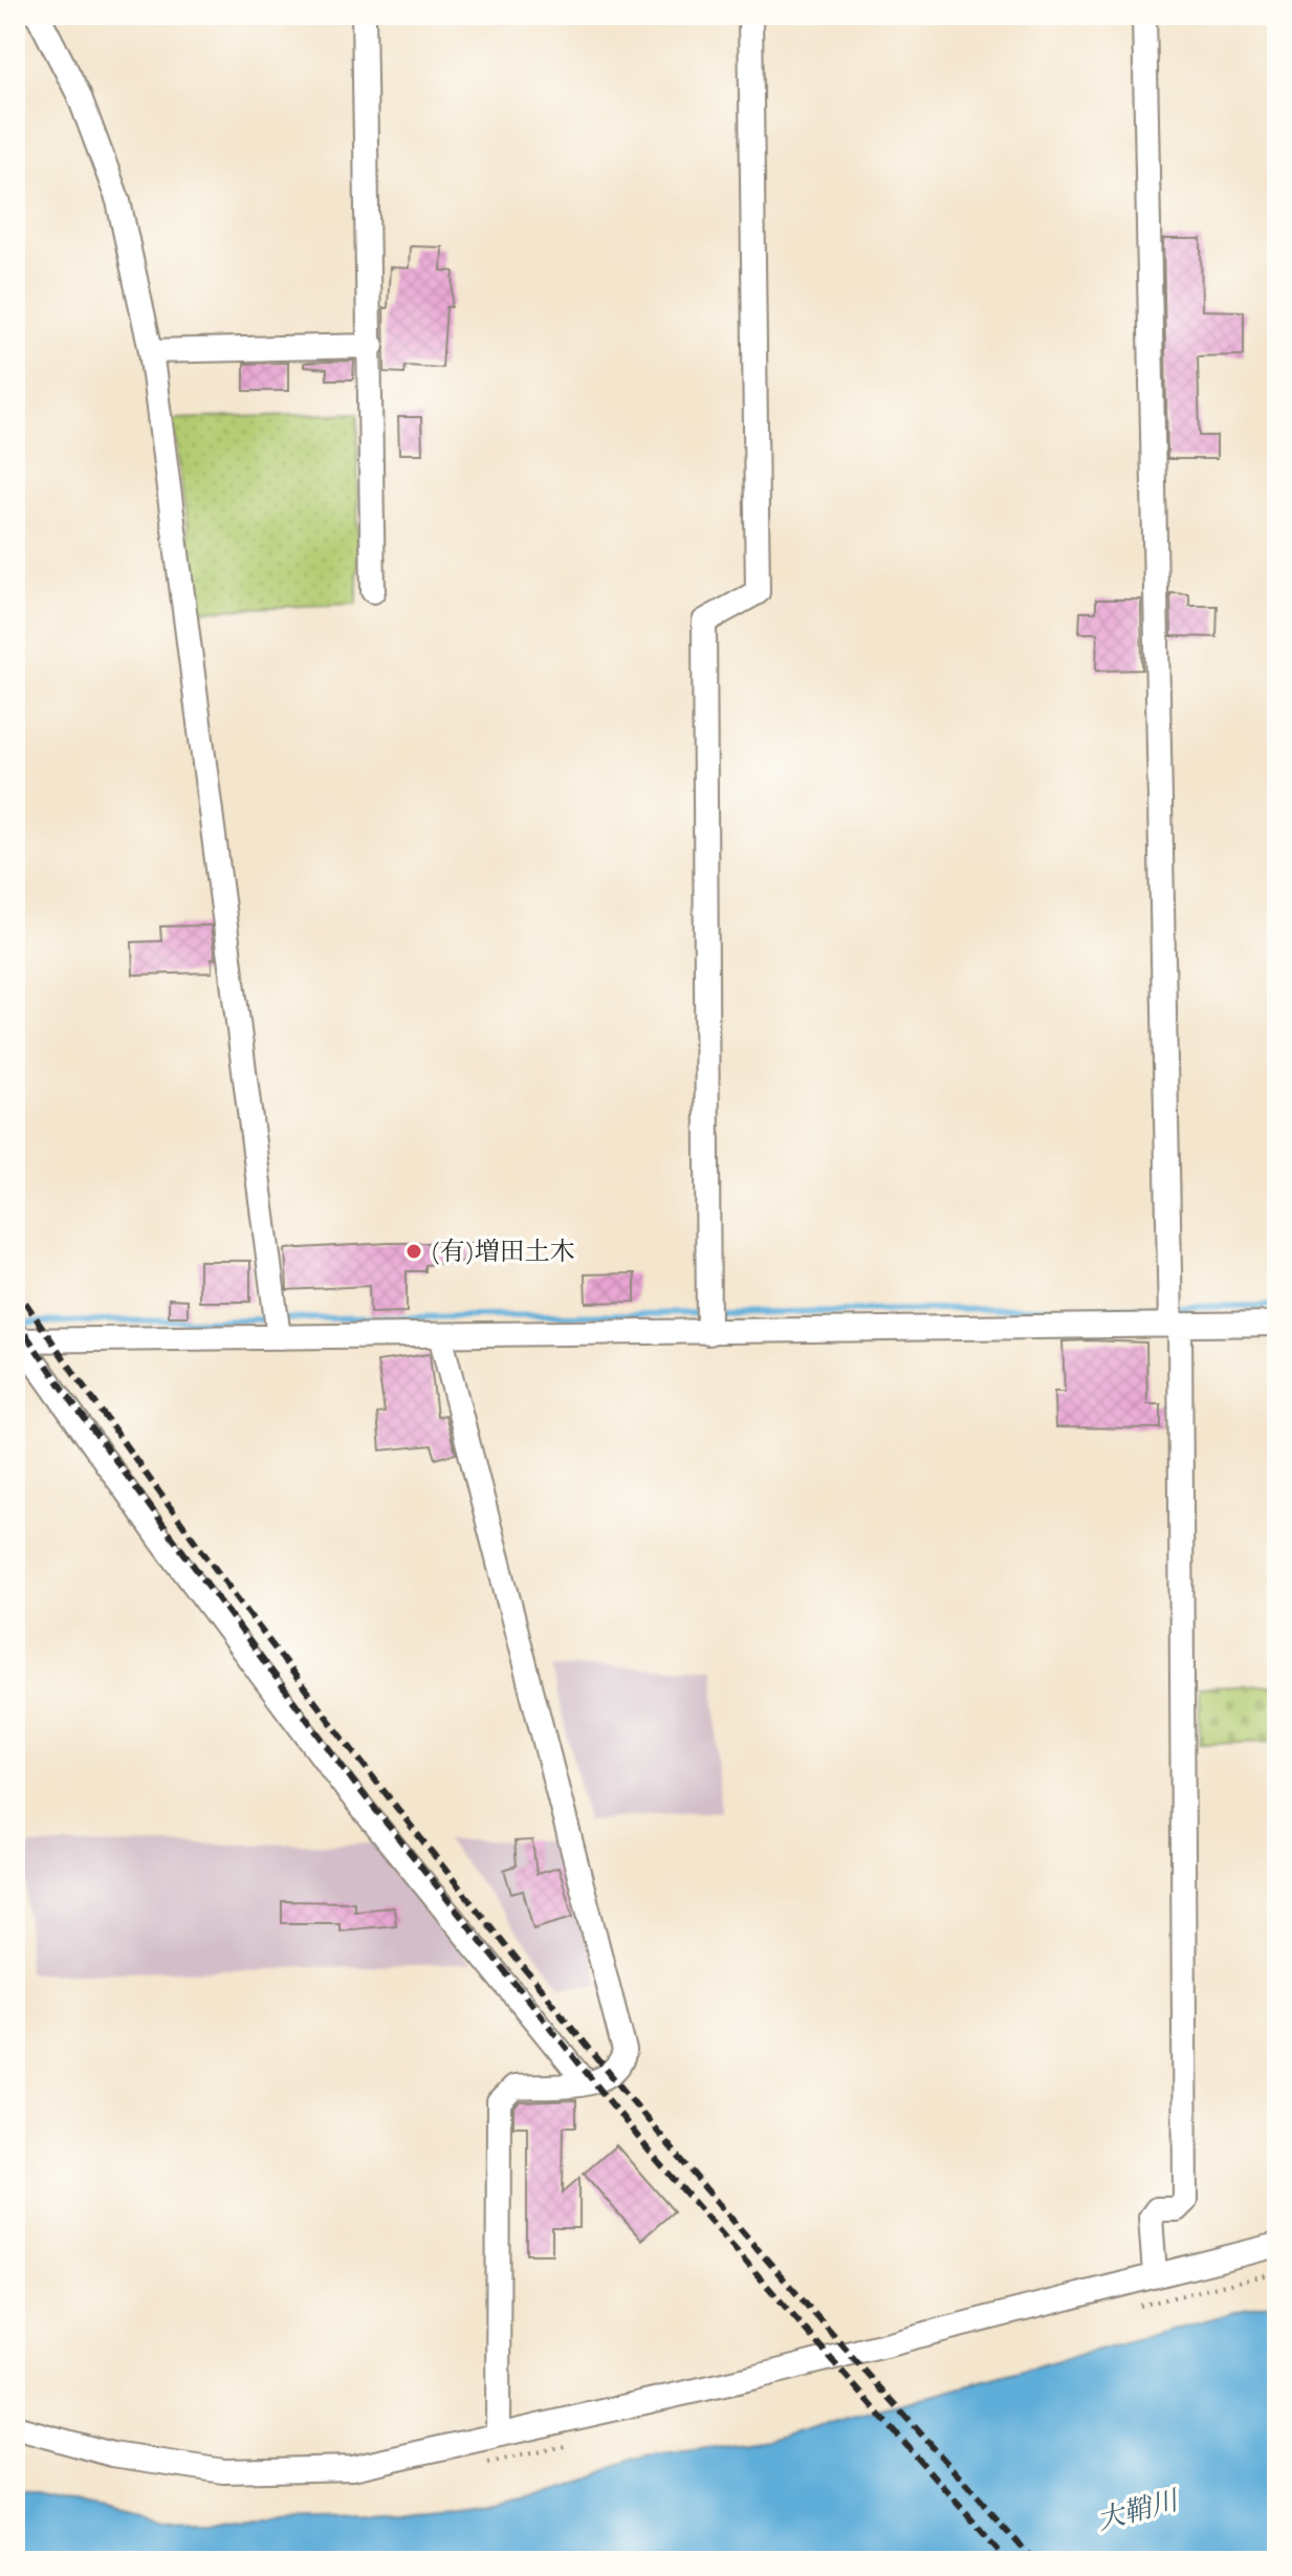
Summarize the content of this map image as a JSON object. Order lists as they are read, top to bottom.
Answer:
{
  "water": ["大鞘川"],
  "places": ["(有)増田土木"]
}
